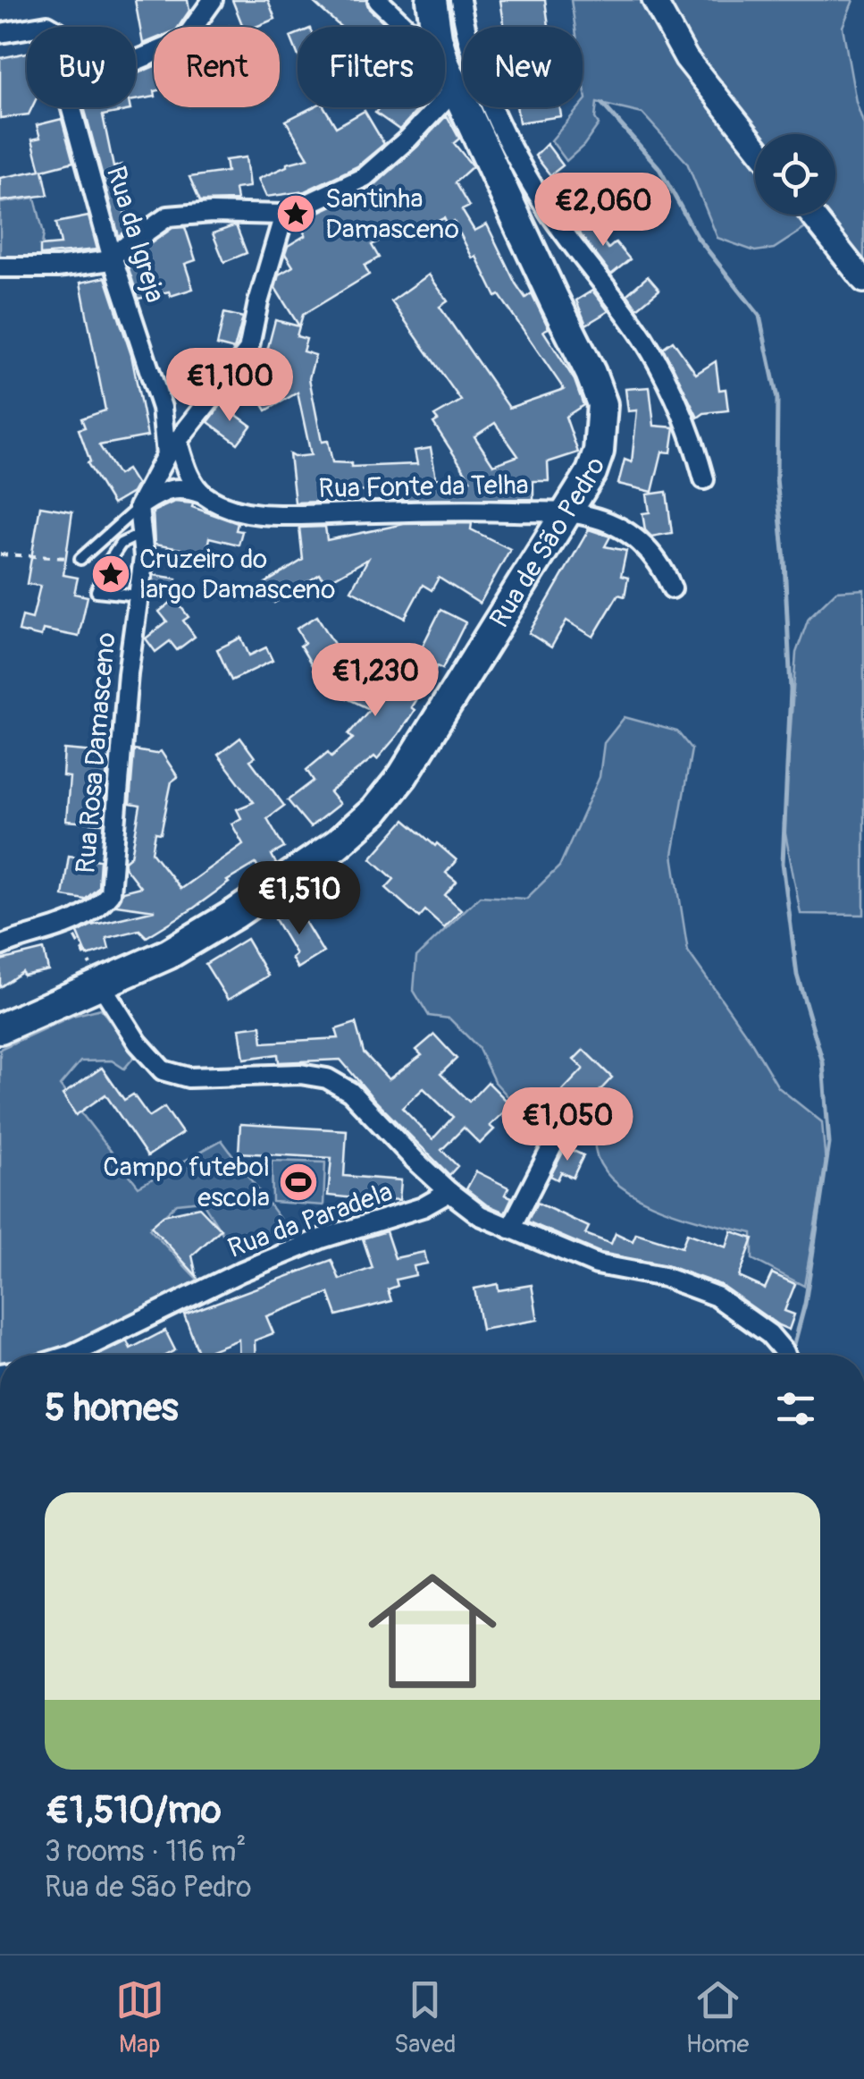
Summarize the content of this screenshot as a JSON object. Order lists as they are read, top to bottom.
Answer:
{
  "streets": {
    "main road": ["Rua de São Pedro"],
    "street": [
      "Rua da Igreja",
      "Rua Fonte da Telha",
      "Rua Rosa Damasceno",
      "Rua da Paradela"
    ]
  },
  "crossings": [
    ["Rua Fonte da Telha", "Rua de São Pedro"],
    ["Rua Fonte da Telha", "Rua Rosa Damasceno"],
    ["Rua de São Pedro", "Rua da Paradela"]
  ],
  "places": {
    "place": ["Santinha Damasceno", "Cruzeiro do largo Damasceno"],
    "sports": ["Campo futebol escola"]
  },
  "page": {
    "chip": [
      "Buy",
      "Rent",
      "Filters",
      "New"
    ],
    "price": [
      "€2,060",
      "€1,100",
      "€1,230",
      "€1,510",
      "€1,050"
    ],
    "heading": "5 homes",
    "list": [
      {
        "name": "€1,510/mo",
        "note": "3 rooms · 116 m² · Rua de São Pedro"
      }
    ],
    "tabs": ["Map", "Saved", "Home"]
  }
}
